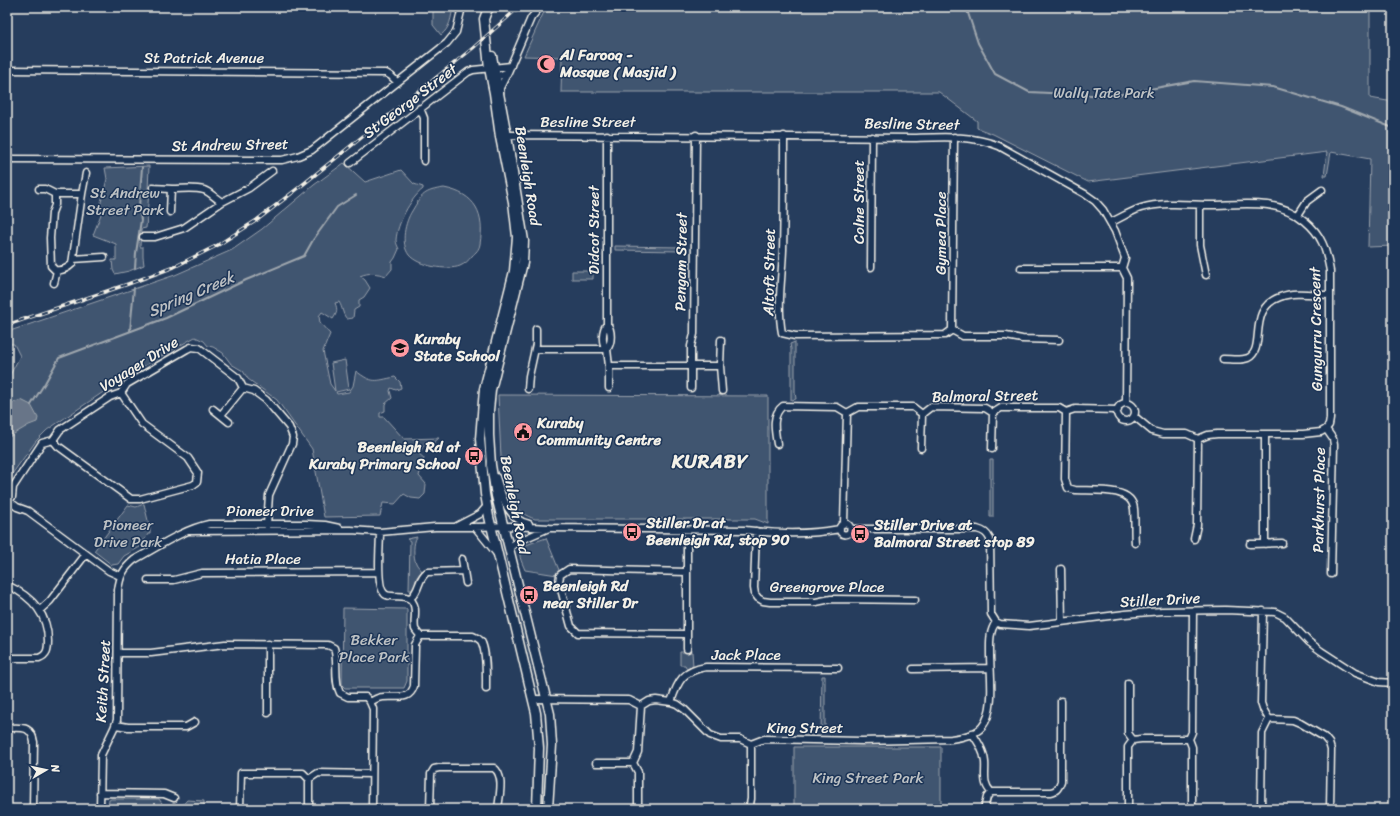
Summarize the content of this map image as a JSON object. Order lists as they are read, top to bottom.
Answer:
{
  "streets": {
    "main road": ["Beenleigh Road"],
    "street": [
      "St Patrick Avenue",
      "St George Street",
      "Besline Street",
      "St Andrew Street",
      "Colne Street",
      "Didcot Street",
      "Gymea Place",
      "Pengam Street",
      "Altoft Street",
      "Gungurru Crescent",
      "Voyager Drive",
      "Balmoral Street",
      "Parkhurst Place",
      "Pioneer Drive",
      "Hatia Place",
      "Greengrove Place",
      "Stiller Drive",
      "Jack Place",
      "Keith Street",
      "King Street"
    ]
  },
  "crossings": [
    ["St Patrick Avenue", "St Andrew Street"],
    ["St George Street", "Beenleigh Road"],
    ["Besline Street", "Beenleigh Road"],
    ["Besline Street", "Colne Street"],
    ["Besline Street", "Didcot Street"],
    ["Besline Street", "Gymea Place"],
    ["Besline Street", "Pengam Street"],
    ["Besline Street", "Altoft Street"],
    ["Besline Street", "Gungurru Crescent"],
    ["Besline Street", "Balmoral Street"],
    ["Beenleigh Road", "Pioneer Drive"],
    ["Gymea Place", "Altoft Street"],
    ["Gungurru Crescent", "Parkhurst Place"],
    ["Voyager Drive", "Pioneer Drive"],
    ["Pioneer Drive", "Keith Street"],
    ["Stiller Drive", "King Street"],
    ["Jack Place", "King Street"]
  ],
  "districts": ["KURABY"],
  "water": ["Spring Creek"],
  "parks": [
    "Wally Tate Park",
    "St Andrew Street Park",
    "Pioneer Drive Park",
    "Bekker Place Park",
    "King Street Park"
  ],
  "places": {
    "mosque": ["Al Farooq - Mosque ( Masjid )"],
    "school or university": ["Kuraby State School"],
    "public building": ["Kuraby Community Centre"],
    "bus stop": [
      "Beenleigh Rd at Kuraby Primary School",
      "Stiller Dr at Beenleigh Rd, stop 90",
      "Stiller Drive at Balmoral Street stop 89",
      "Beenleigh Rd near Stiller Dr"
    ]
  },
  "north": "right"
}
